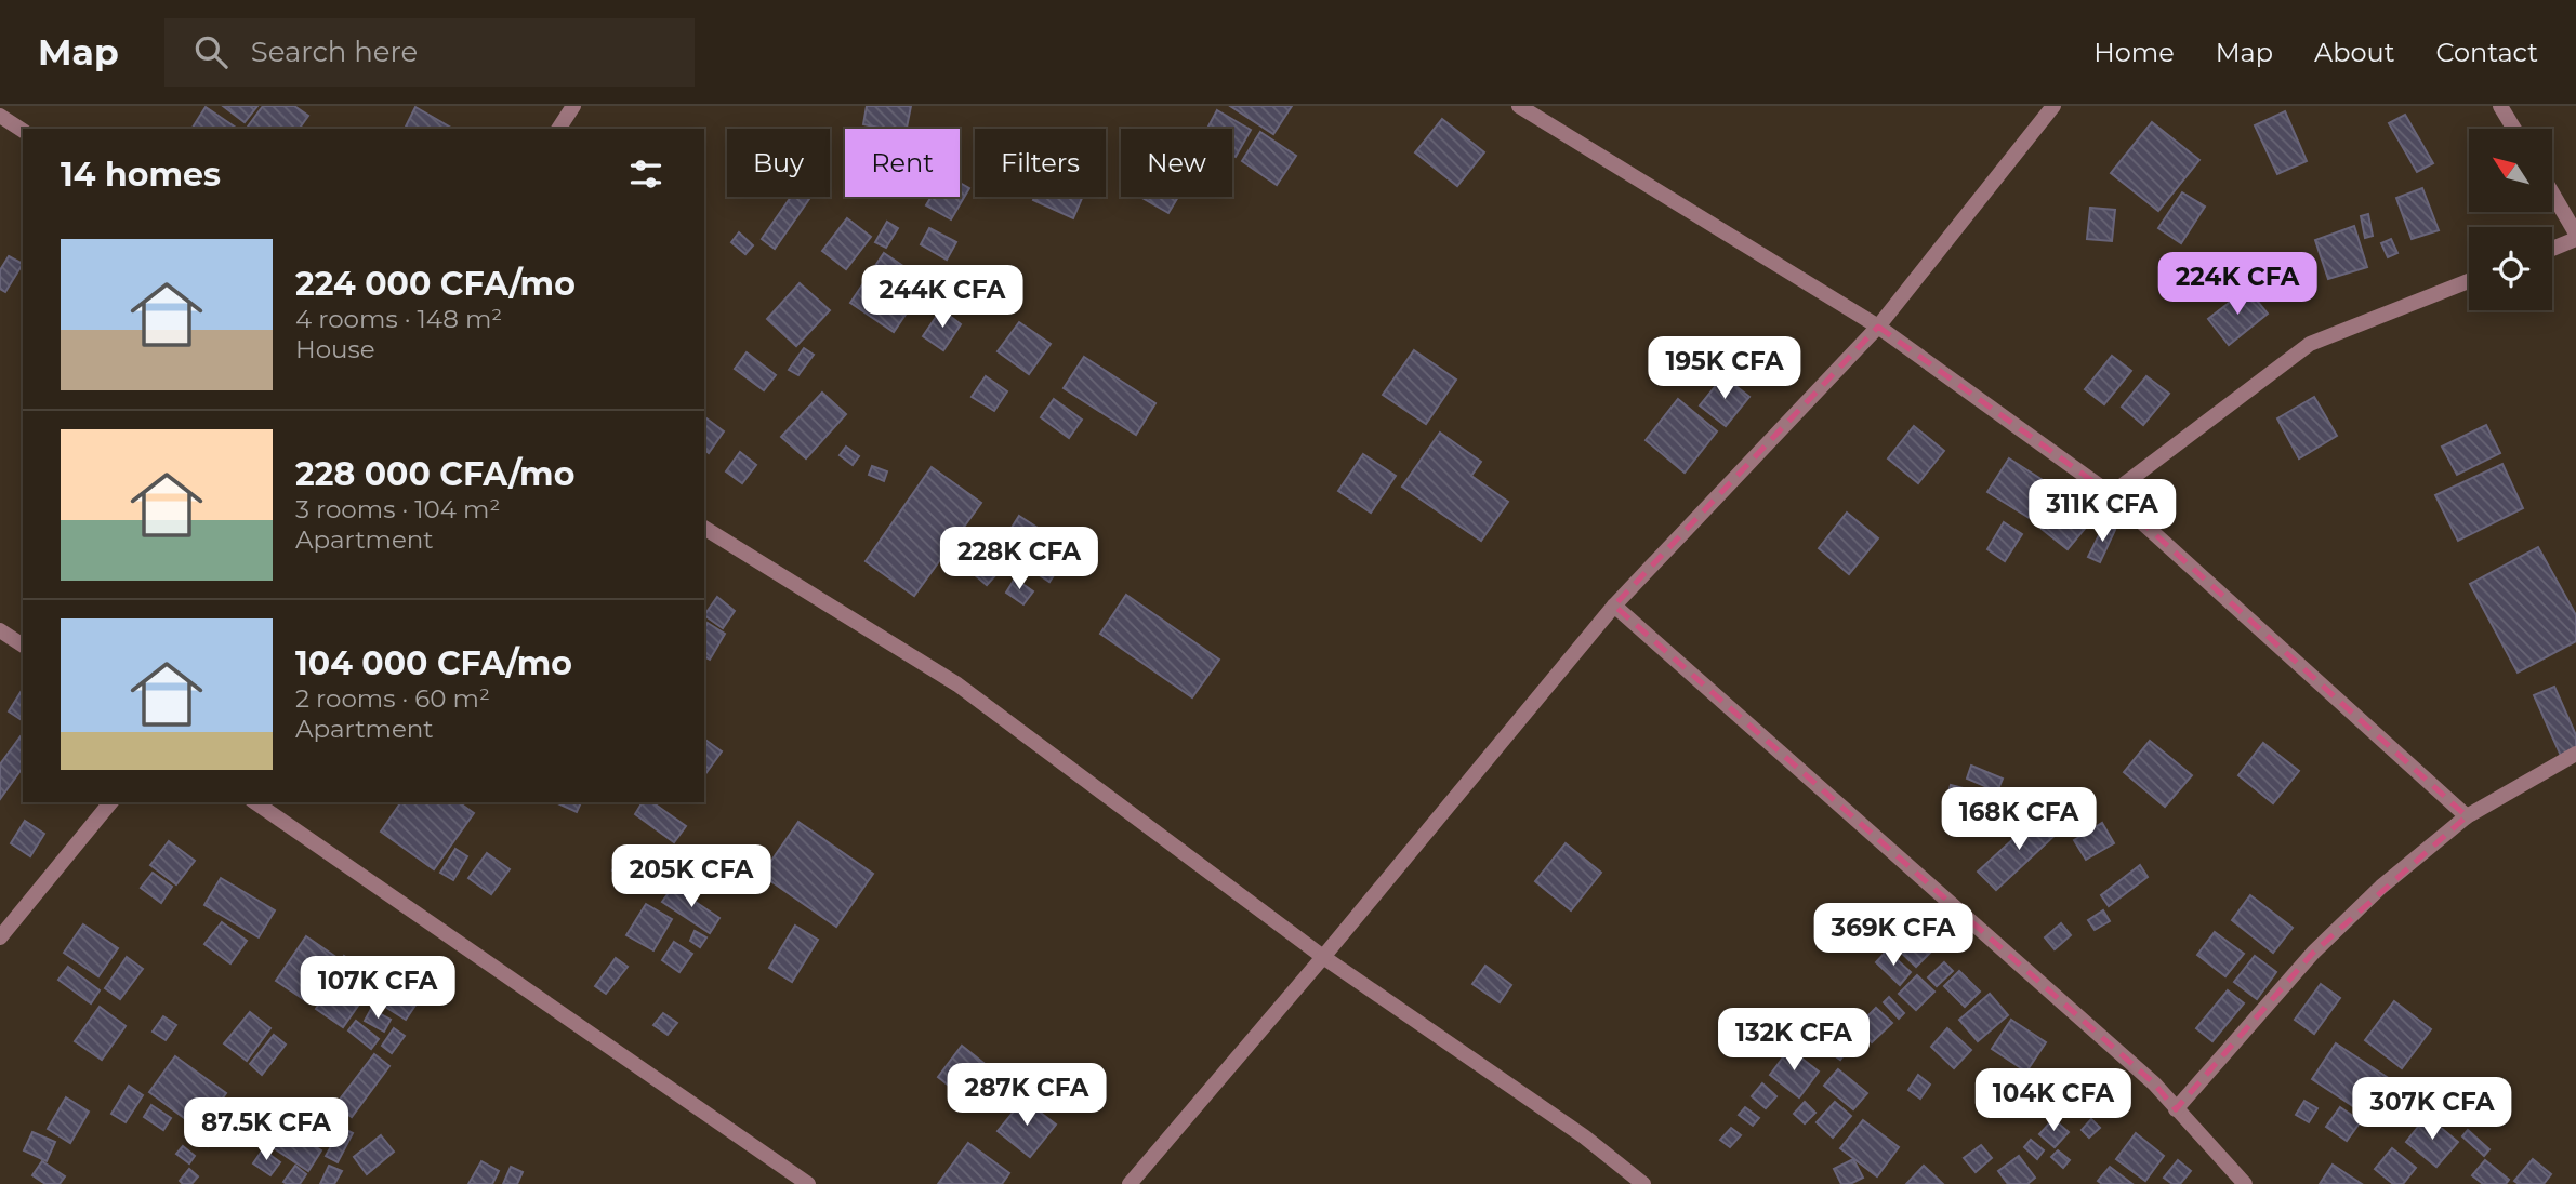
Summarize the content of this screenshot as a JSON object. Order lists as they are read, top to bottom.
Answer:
{
  "north": "top left",
  "page": {
    "header": "Map",
    "search": "Search here",
    "nav": [
      "Home",
      "Map",
      "About",
      "Contact"
    ],
    "chip": [
      "Buy",
      "Rent",
      "Filters",
      "New"
    ],
    "heading": "14 homes",
    "list": [
      {
        "name": "224 000 CFA/mo",
        "note": "4 rooms · 148 m² · House"
      },
      {
        "name": "228 000 CFA/mo",
        "note": "3 rooms · 104 m² · Apartment"
      },
      {
        "name": "104 000 CFA/mo",
        "note": "2 rooms · 60 m² · Apartment"
      }
    ],
    "price": [
      "224K CFA",
      "244K CFA",
      "195K CFA",
      "311K CFA",
      "228K CFA",
      "168K CFA",
      "205K CFA",
      "369K CFA",
      "107K CFA",
      "132K CFA",
      "287K CFA",
      "104K CFA",
      "307K CFA",
      "87.5K CFA"
    ]
  }
}
